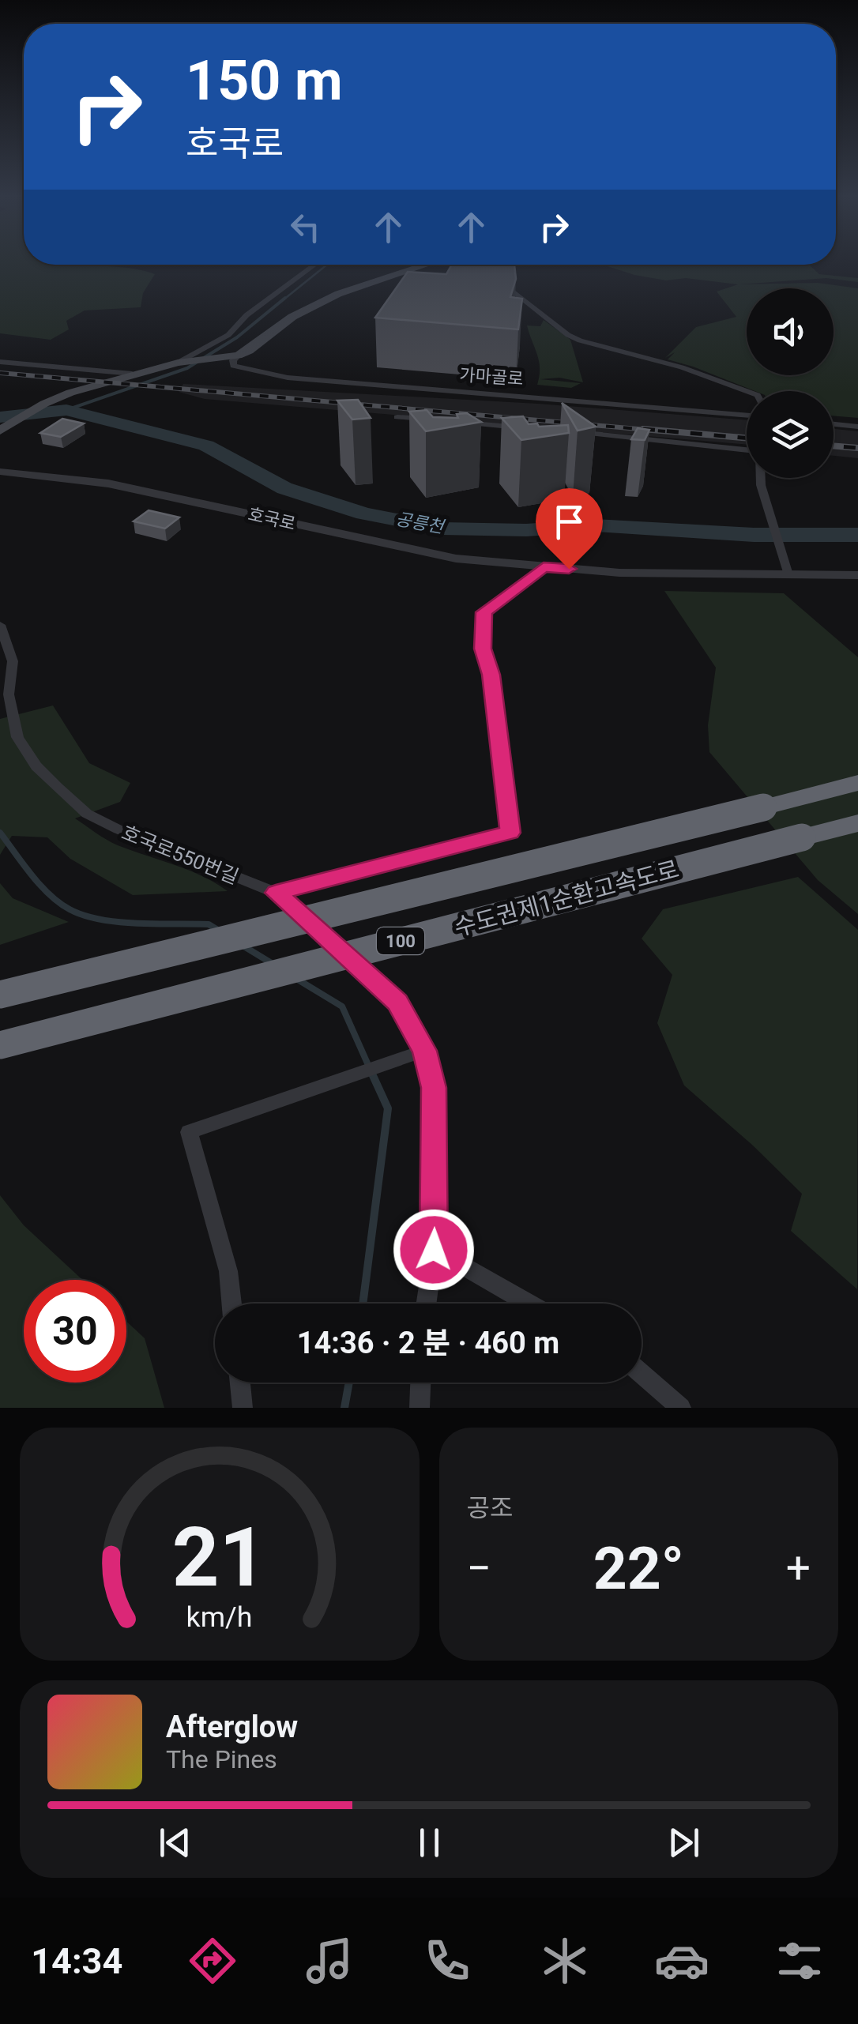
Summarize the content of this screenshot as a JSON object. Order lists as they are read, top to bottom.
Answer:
{
  "streets": {
    "highway": ["수도권제1순환고속도로", "100"],
    "street": ["가마골로", "호국로", "호국로550번길"]
  },
  "water": ["공릉천"],
  "page": {
    "turn": ["150 m", "호국로"],
    "limit": "30",
    "trip": "14:36 · 2 분 · 460 m",
    "tile": "공조",
    "heat": ["−", "22°", "+"],
    "song": ["Afterglow", "The Pines"],
    "tabs": "14:34",
    "gauge": ["21", "km/h"]
  }
}
